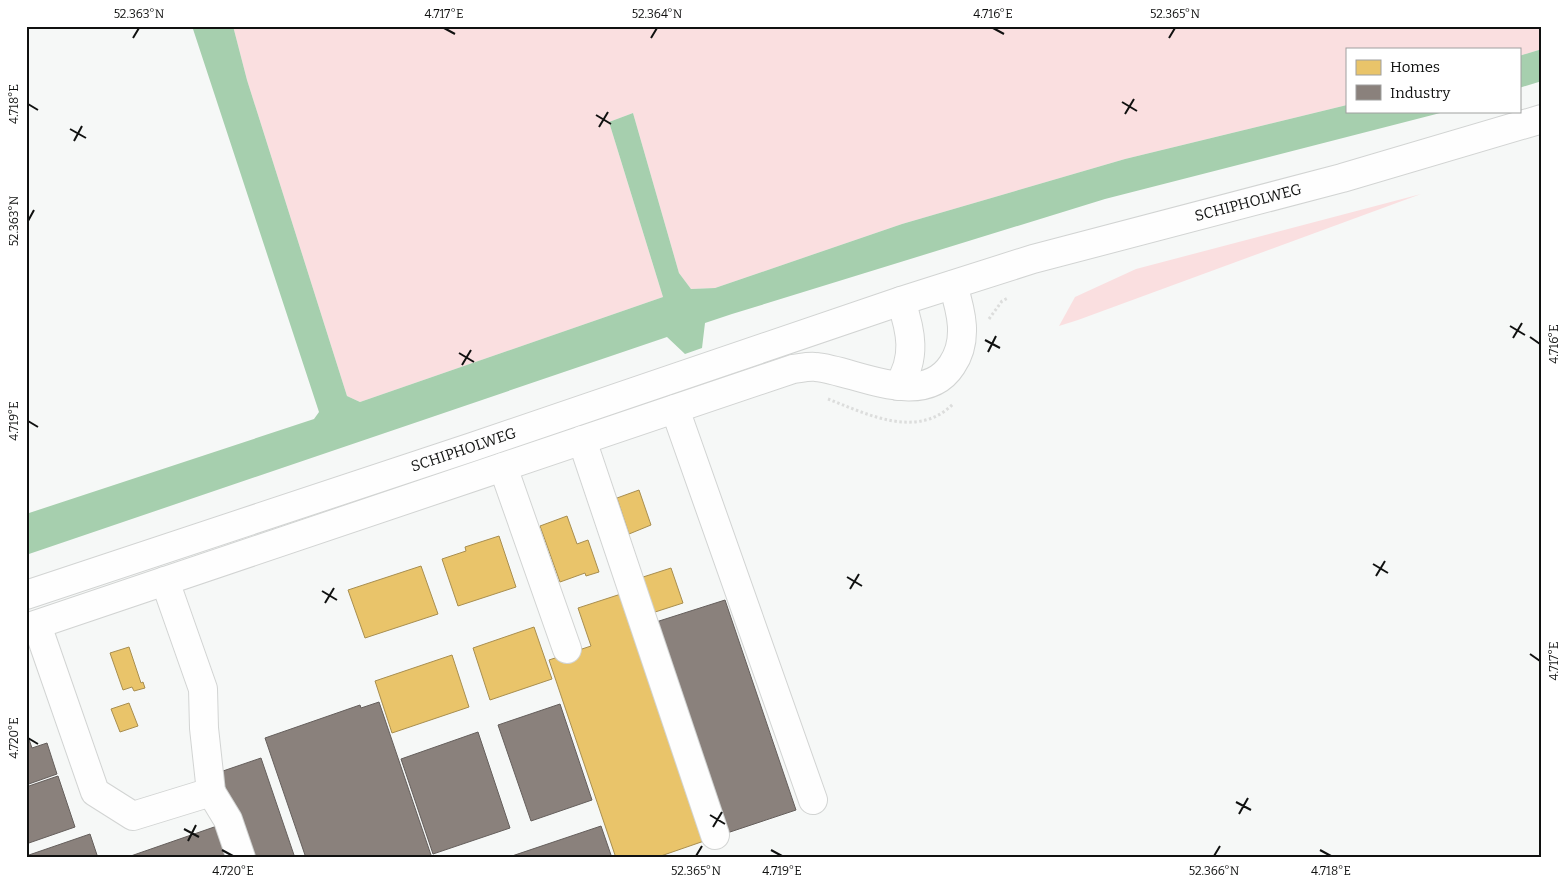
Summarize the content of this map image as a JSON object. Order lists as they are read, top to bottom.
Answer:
{
  "streets": {
    "main road": ["SCHIPHOLWEG"]
  },
  "legend": ["Homes", "Industry"],
  "coordinates": [
    "52.363°N",
    "4.717°E",
    "52.364°N",
    "4.716°E",
    "52.365°N",
    "4.718°E",
    "4.719°E",
    "4.720°E",
    "52.366°N"
  ]
}
